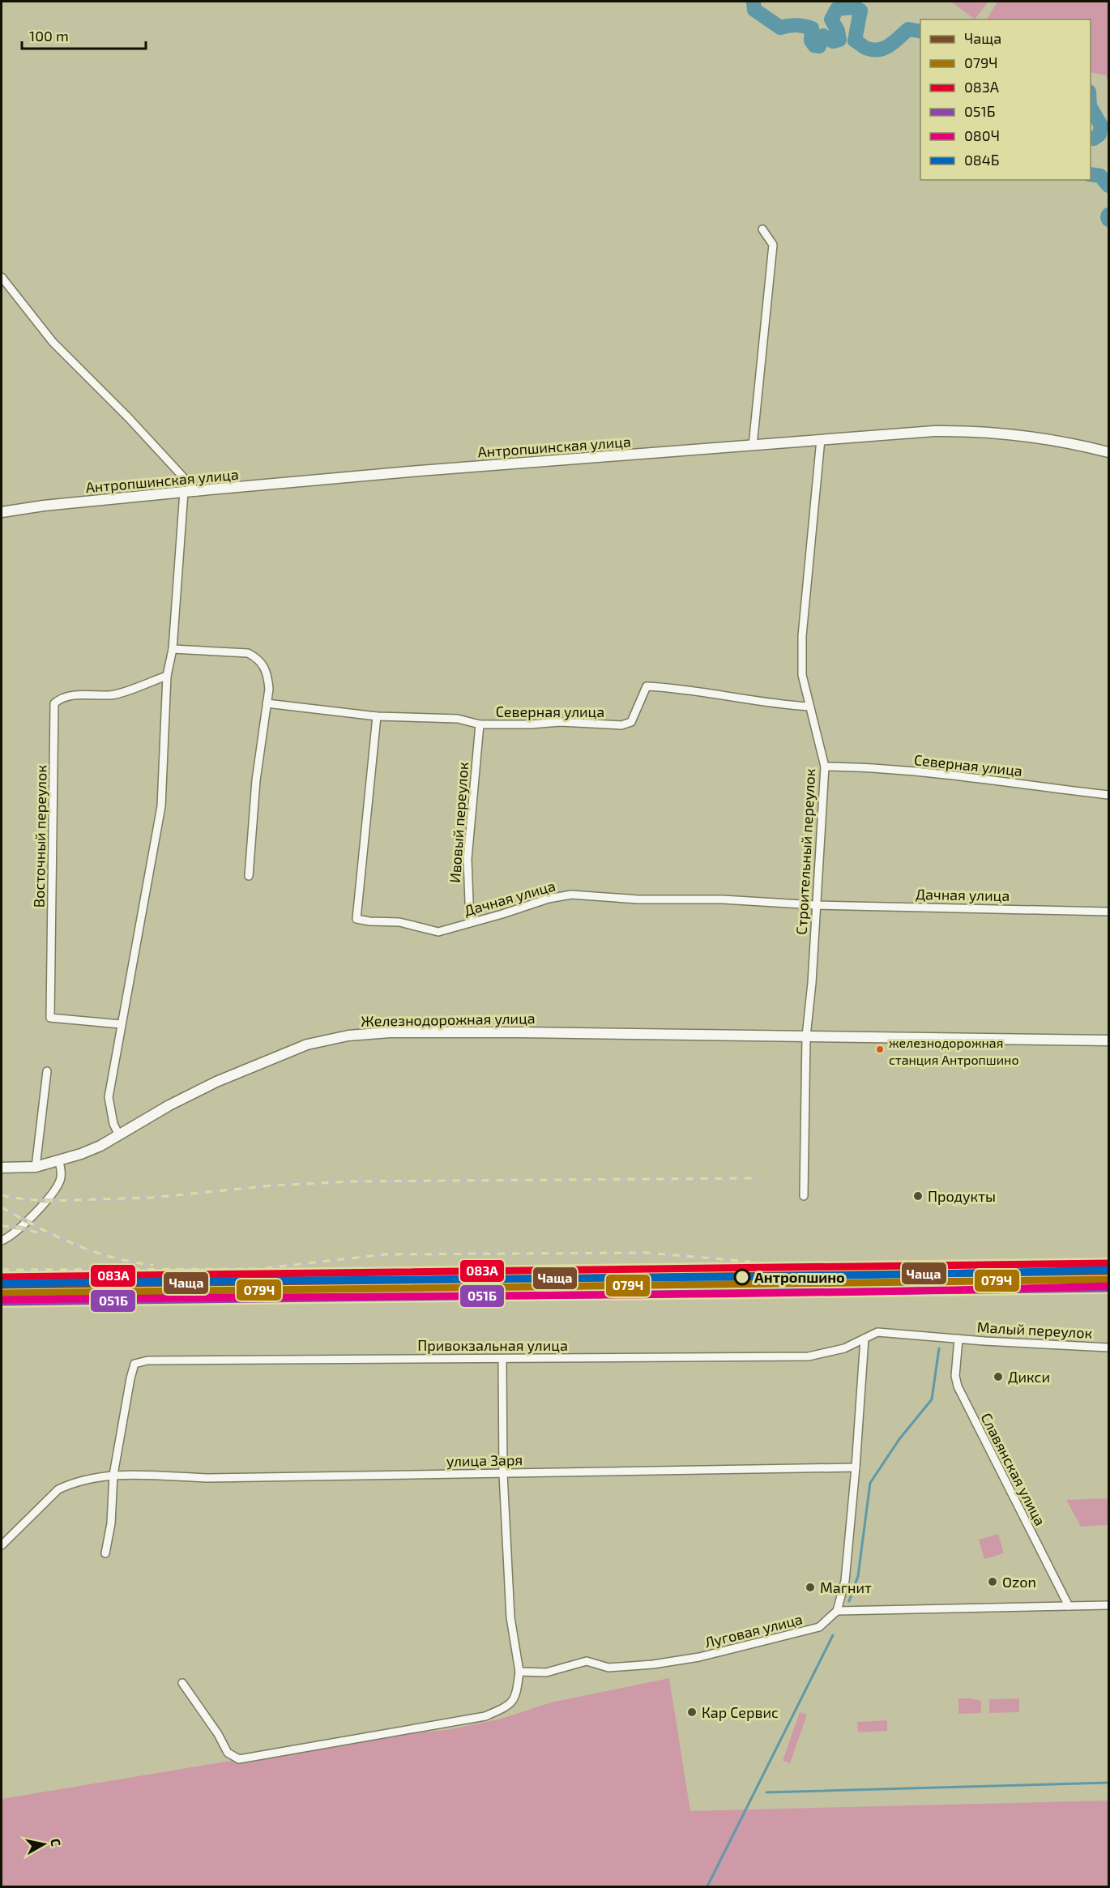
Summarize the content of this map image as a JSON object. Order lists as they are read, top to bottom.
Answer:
{
  "streets": {
    "street": [
      "Антропшинская улица",
      "Северная улица",
      "Ивовый переулок",
      "Восточный переулок",
      "Строительный переулок",
      "Дачная улица",
      "Железнодорожная улица",
      "Малый переулок",
      "Привокзальная улица",
      "улица Заря",
      "Славянская улица",
      "Луговая улица"
    ]
  },
  "crossings": [
    ["Антропшинская улица", "Строительный переулок"],
    ["Северная улица", "Ивовый переулок"],
    ["Северная улица", "Строительный переулок"],
    ["Северная улица", "Дачная улица"],
    ["Ивовый переулок", "Дачная улица"],
    ["Строительный переулок", "Дачная улица"],
    ["Строительный переулок", "Железнодорожная улица"],
    ["Малый переулок", "Привокзальная улица"],
    ["Малый переулок", "Славянская улица"],
    ["Привокзальная улица", "улица Заря"],
    ["Привокзальная улица", "Славянская улица"]
  ],
  "places": [
    "железнодорожная станция Антропшино",
    "Продукты",
    "Антропшино",
    "Дикси",
    "Ozon",
    "Магнит",
    "Кар Сервис"
  ],
  "lines": [
    "transit line 083А",
    "transit line 084Б",
    "transit line Чаща",
    "transit line 079Ч",
    "transit line 080Ч",
    "transit line 051Б"
  ],
  "legend": [
    "Чаща",
    "079Ч",
    "083А",
    "051Б",
    "080Ч",
    "084Б"
  ],
  "scale_bar": "100 m",
  "north": "right"
}
